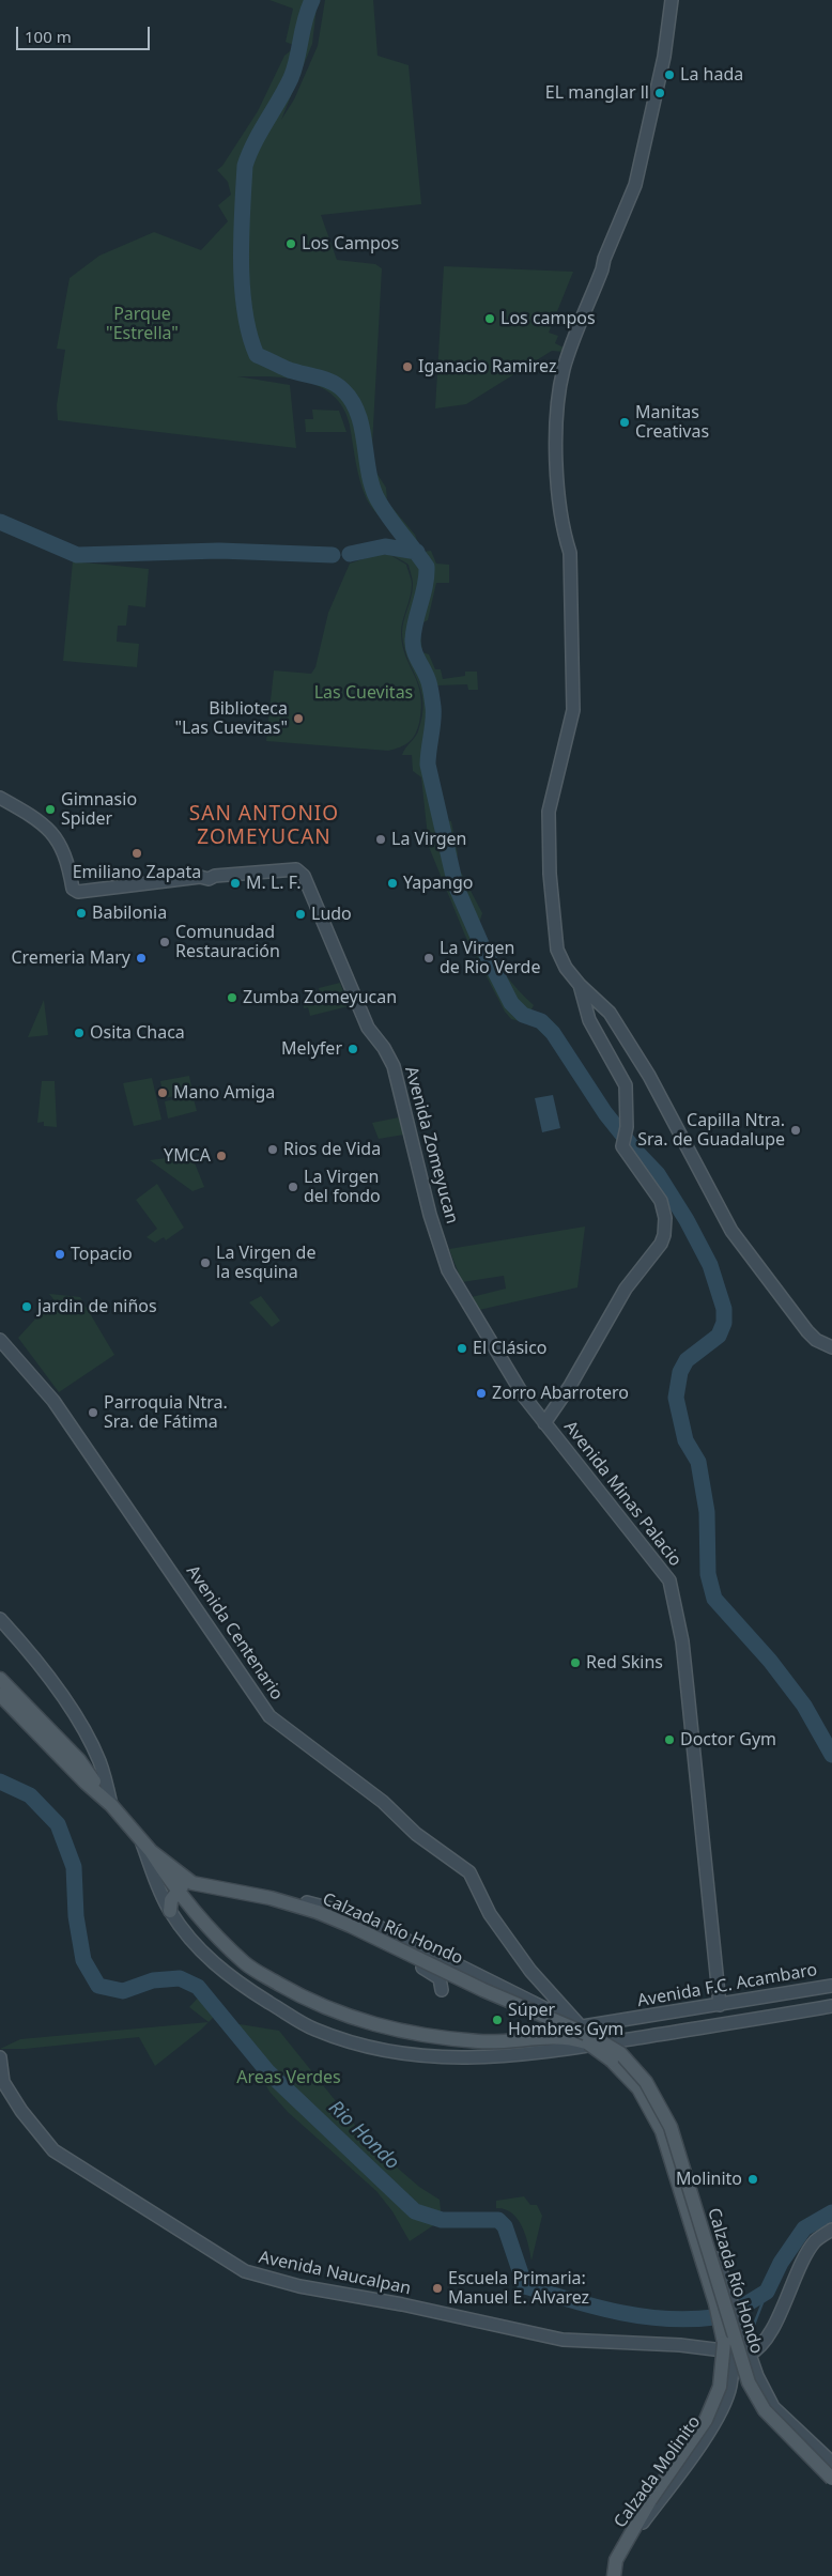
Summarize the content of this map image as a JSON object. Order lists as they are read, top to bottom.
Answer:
{
  "streets": {
    "main road": [
      "Avenida Zomeyucan",
      "Avenida Minas Palacio",
      "Avenida Centenario",
      "Calzada Río Hondo",
      "Avenida F.C. Acambaro",
      "Avenida Naucalpan",
      "Calzada Molinito"
    ]
  },
  "crossings": [
    ["Avenida Zomeyucan", "Avenida Minas Palacio"],
    ["Avenida Minas Palacio", "Avenida F.C. Acambaro"],
    ["Avenida Centenario", "Calzada Río Hondo"],
    ["Avenida Centenario", "Avenida F.C. Acambaro"],
    ["Calzada Río Hondo", "Avenida F.C. Acambaro"],
    ["Calzada Río Hondo", "Avenida Naucalpan"],
    ["Calzada Río Hondo", "Calzada Molinito"],
    ["Avenida F.C. Acambaro", "Avenida Naucalpan"],
    ["Avenida F.C. Acambaro", "Calzada Molinito"]
  ],
  "districts": ["SAN ANTONIO ZOMEYUCAN"],
  "water": ["Rio Hondo"],
  "parks": ["Parque \"Estrella\"", "Las Cuevitas", "Areas Verdes"],
  "places": [
    "La hada",
    "EL manglar ll",
    "Los Campos",
    "Los campos",
    "Iganacio Ramirez",
    "Manitas Creativas",
    "Biblioteca \"Las Cuevitas\"",
    "Gimnasio Spider",
    "La Virgen",
    "Emiliano Zapata",
    "M. L. F.",
    "Yapango",
    "Babilonia",
    "Ludo",
    "Comunudad Restauración",
    "Cremeria Mary",
    "La Virgen de Rio Verde",
    "Zumba Zomeyucan",
    "Osita Chaca",
    "Melyfer",
    "Mano Amiga",
    "Capilla Ntra. Sra. de Guadalupe",
    "Rios de Vida",
    "YMCA",
    "La Virgen del fondo",
    "Topacio",
    "La Virgen de la esquina",
    "jardin de niños",
    "El Clásico",
    "Zorro Abarrotero",
    "Parroquia Ntra. Sra. de Fátima",
    "Red Skins",
    "Doctor Gym",
    "Súper Hombres Gym",
    "Molinito",
    "Escuela Primaria: Manuel E. Alvarez"
  ],
  "scale_bar": "100 m"
}
